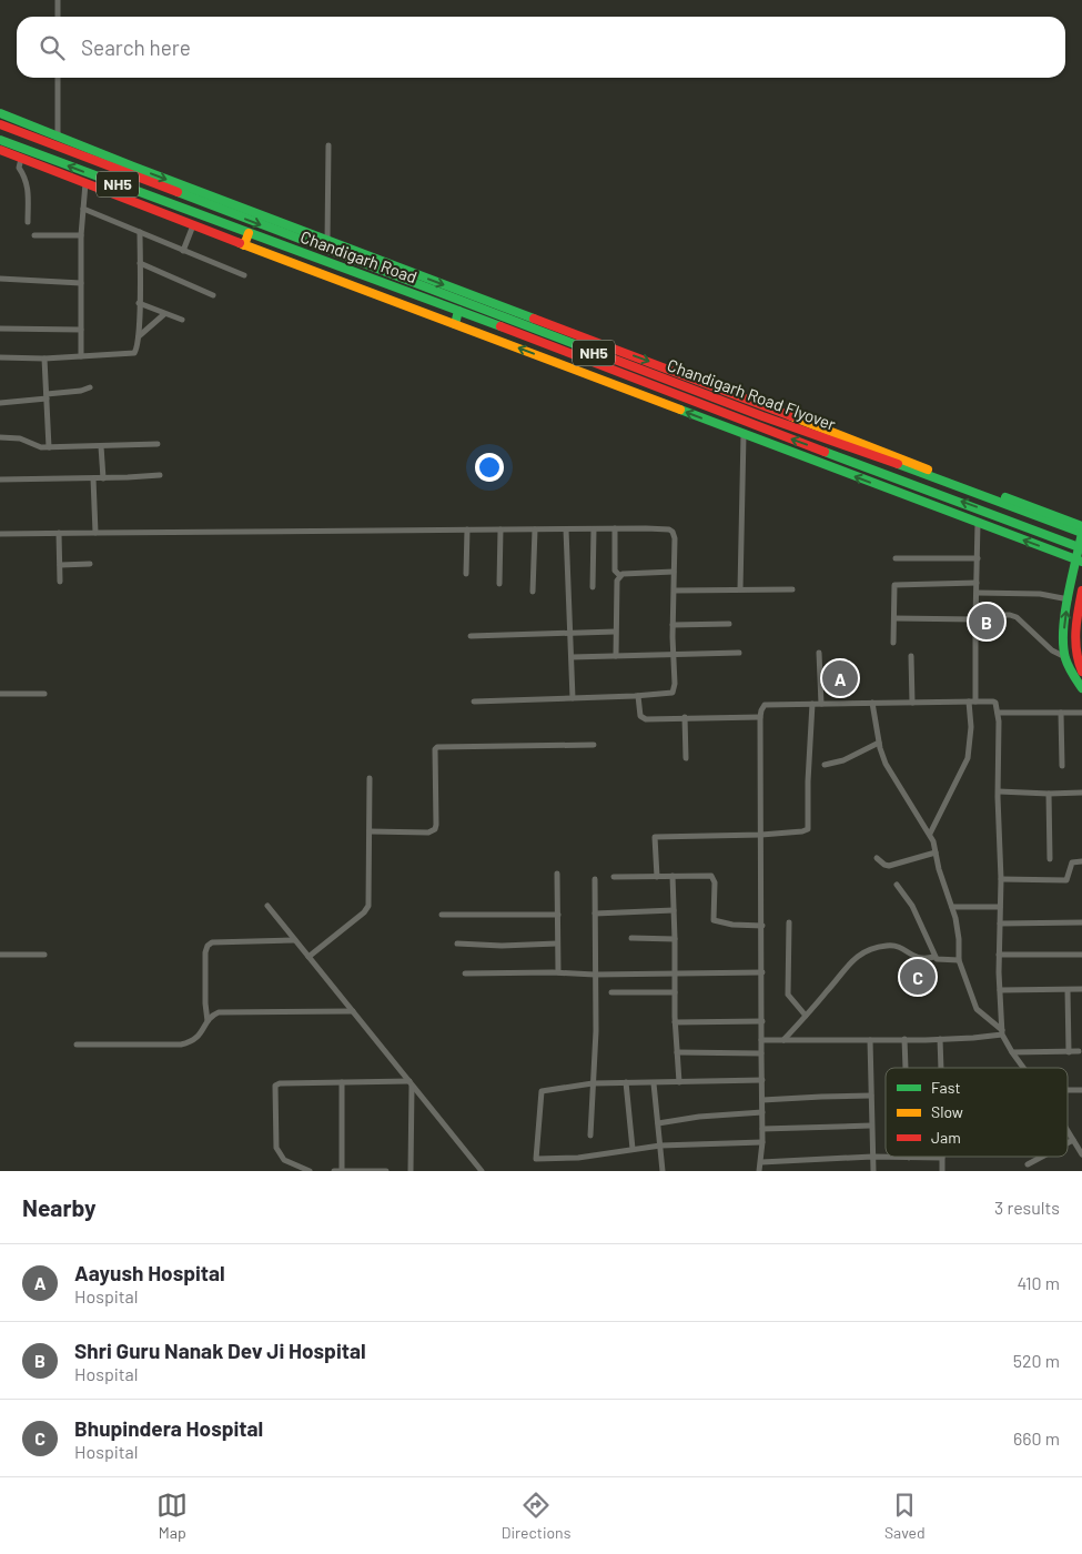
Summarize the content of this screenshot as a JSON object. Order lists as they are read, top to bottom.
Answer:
{
  "streets": {
    "main road": ["NH5", "Chandigarh Road", "Chandigarh Road Flyover"]
  },
  "crossings": [
    ["NH5", "Chandigarh Road"],
    ["NH5", "Chandigarh Road Flyover"],
    ["Chandigarh Road", "Chandigarh Road Flyover"]
  ],
  "legend": ["Fast", "Slow", "Jam"],
  "page": {
    "search": "Search here",
    "pins": ["B", "A", "C"],
    "heading": ["Nearby", "3 results"],
    "list": [
      {
        "mark": "A",
        "name": "Aayush Hospital",
        "note": "Hospital",
        "value": "410 m"
      },
      {
        "mark": "B",
        "name": "Shri Guru Nanak Dev Ji Hospital",
        "note": "Hospital",
        "value": "520 m"
      },
      {
        "mark": "C",
        "name": "Bhupindera Hospital",
        "note": "Hospital",
        "value": "660 m"
      }
    ],
    "nav": ["Map", "Directions", "Saved"]
  }
}
